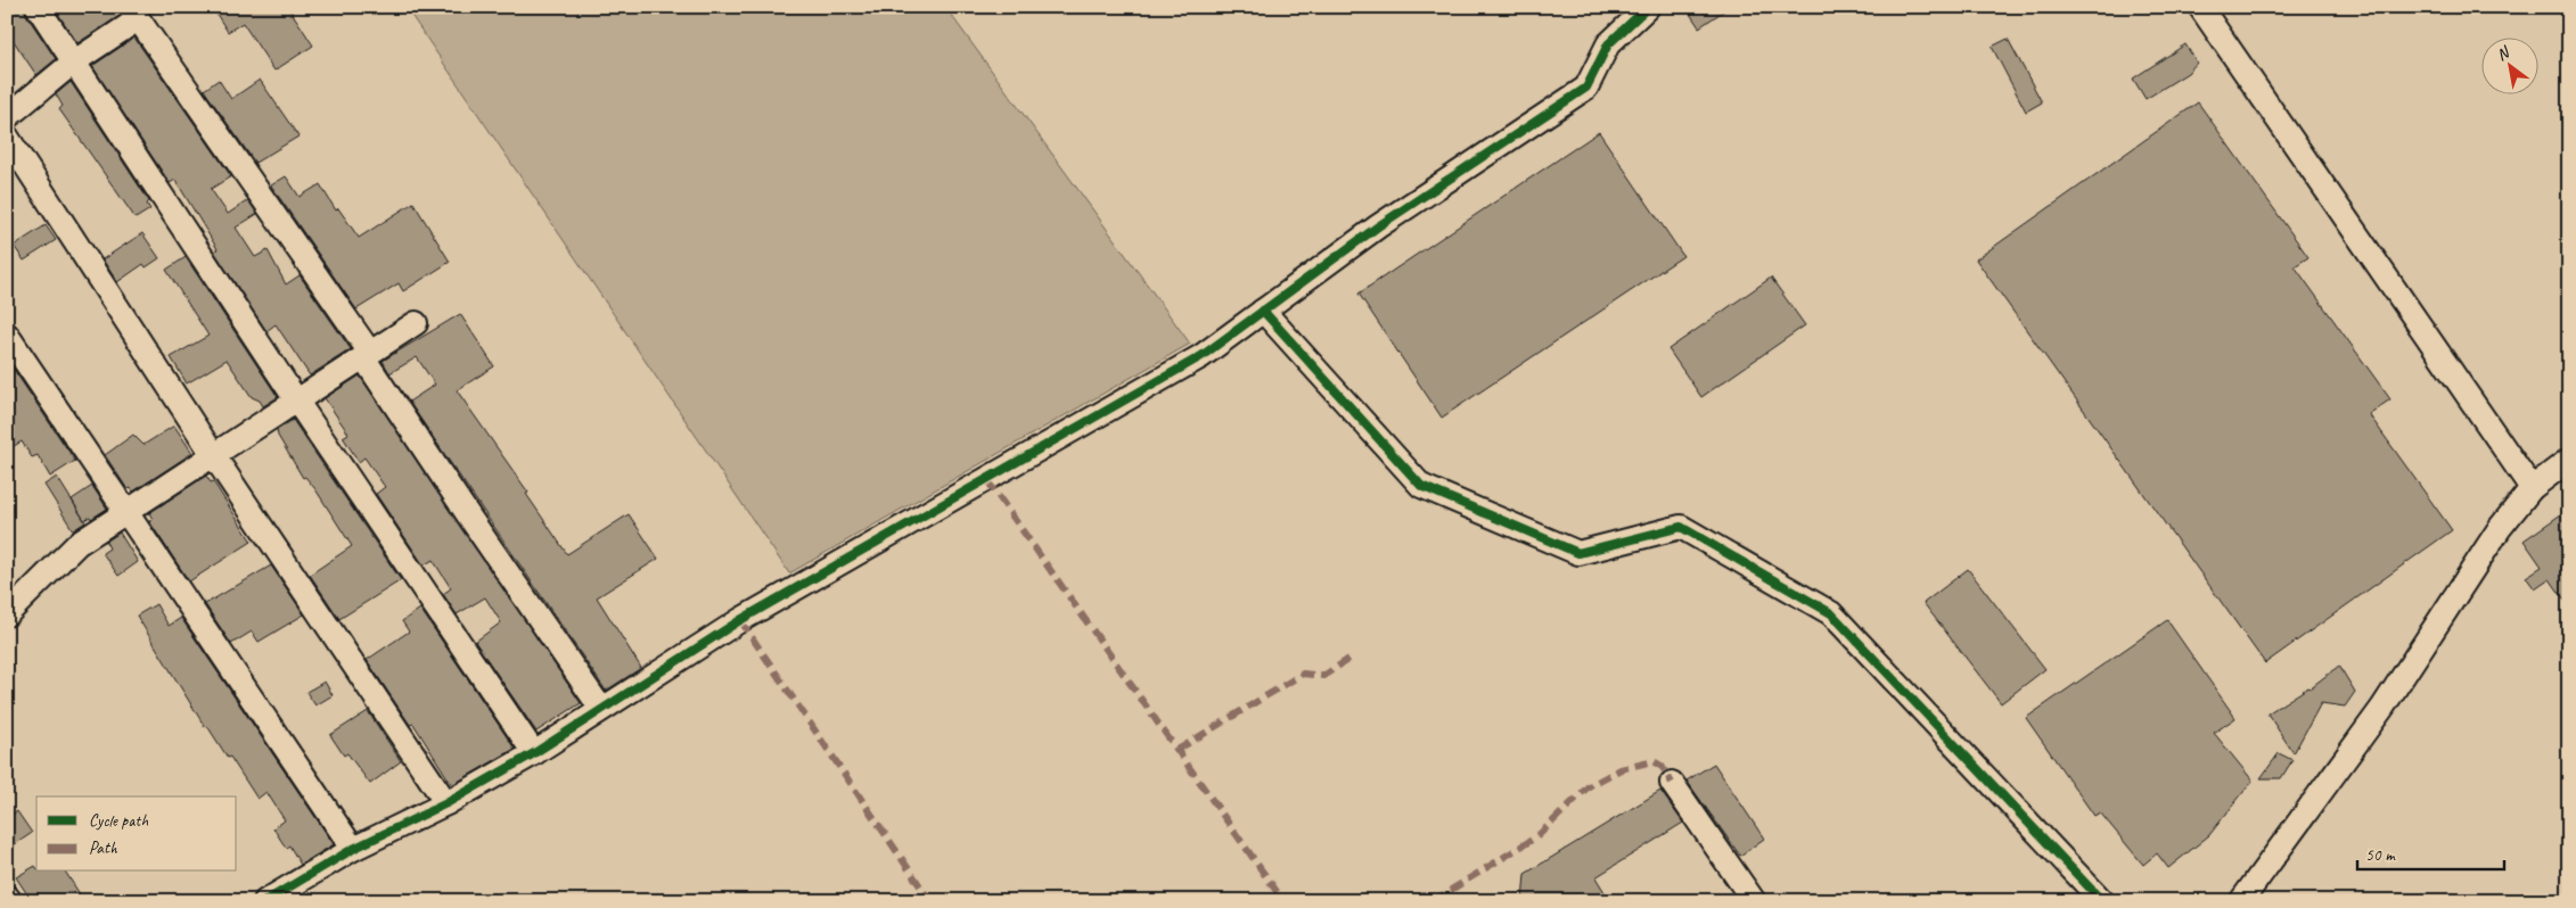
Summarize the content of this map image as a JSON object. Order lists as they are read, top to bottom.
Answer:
{
  "legend": ["Cycle path", "Path"],
  "scale_bar": "50 m",
  "north": "top left"
}
